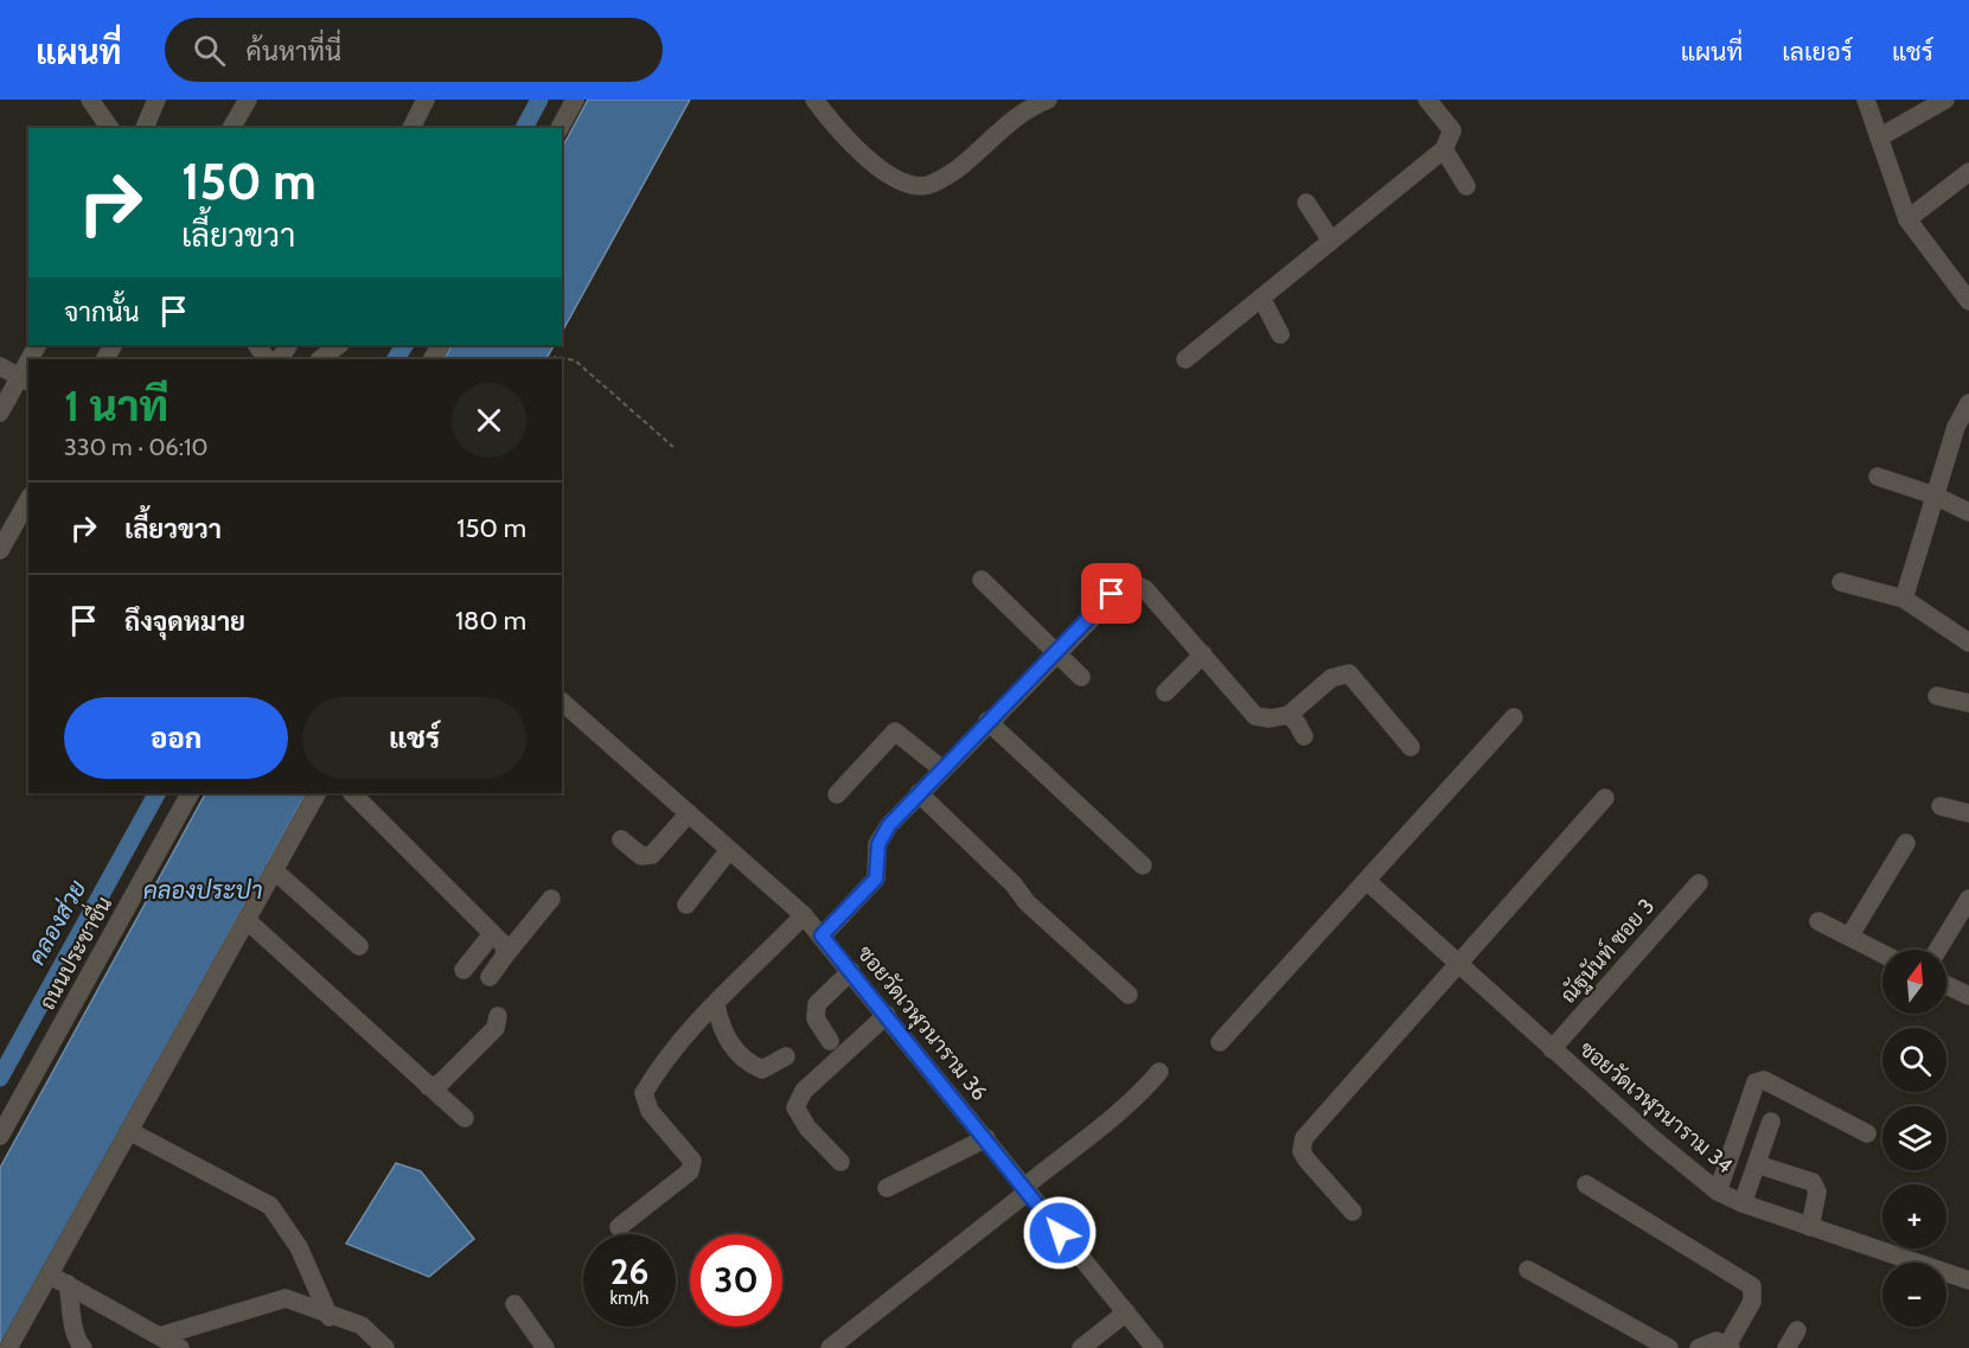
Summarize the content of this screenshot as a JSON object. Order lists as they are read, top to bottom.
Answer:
{
  "streets": {
    "street": [
      "ณัฐนันท์ ซอย 3",
      "ถนนประชาชื่น",
      "ซอยวัดเวฬุวนาราม 36",
      "ซอยวัดเวฬุวนาราม 34"
    ]
  },
  "crossings": [
    ["ณัฐนันท์ ซอย 3", "ซอยวัดเวฬุวนาราม 34"]
  ],
  "water": ["คลองประปา", "คลองส่วย"],
  "north": "top",
  "page": {
    "header": "แผนที่",
    "search": "ค้นหาที่นี่",
    "nav": ["แผนที่", "เลเยอร์", "แชร์"],
    "turn": ["150 m", "เลี้ยวขวา"],
    "then": "จากนั้น",
    "heading": ["1 นาที", "330 m · 06:10"],
    "list": [
      {
        "name": "เลี้ยวขวา",
        "value": "150 m"
      },
      {
        "name": "ถึงจุดหมาย",
        "value": "180 m"
      }
    ],
    "buttons": ["ออก", "แชร์"],
    "map_buttons": ["+", "−"],
    "speed": "26 km/h",
    "limit": "30"
  }
}
